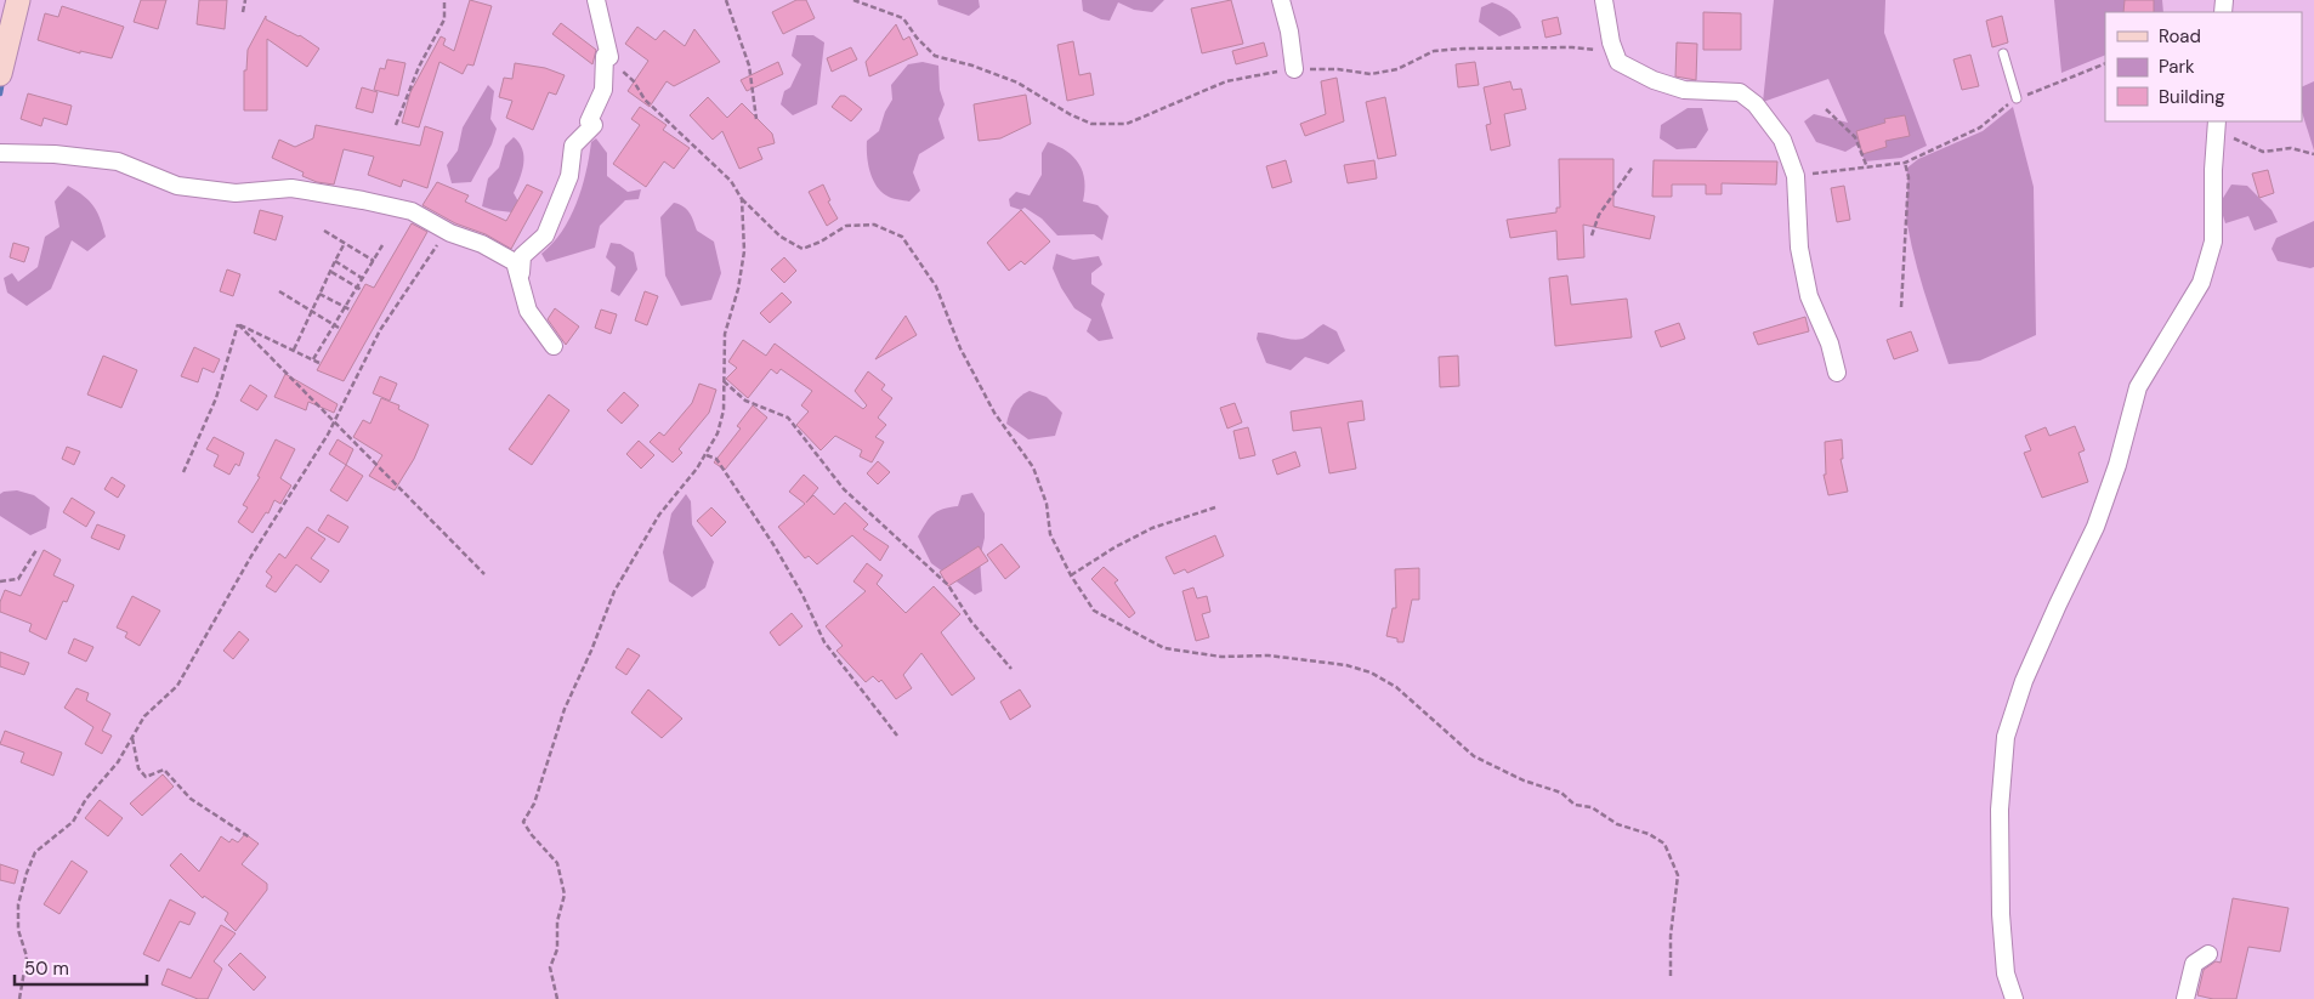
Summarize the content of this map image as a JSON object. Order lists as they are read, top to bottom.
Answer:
{
  "legend": ["Road", "Park", "Building"],
  "scale_bar": "50 m"
}
